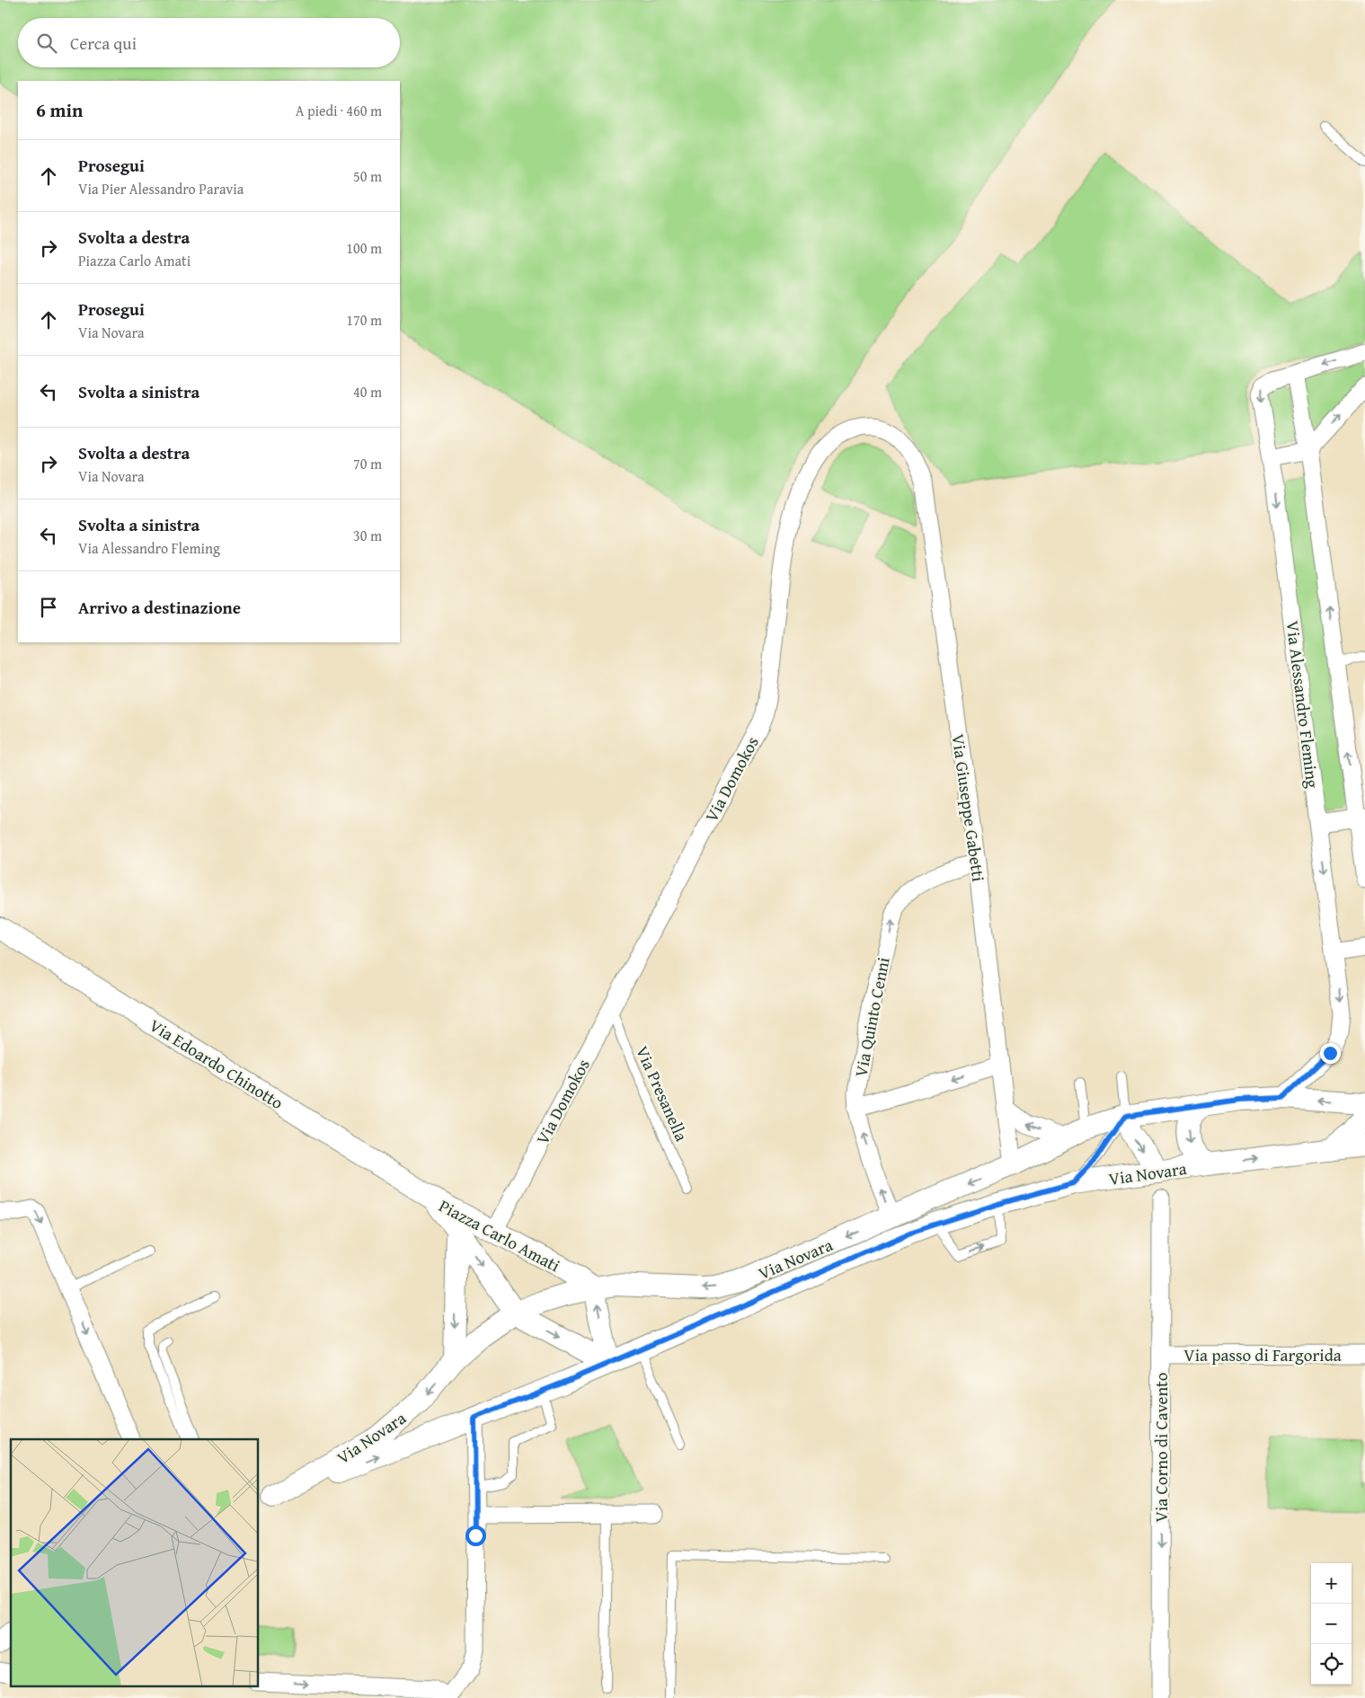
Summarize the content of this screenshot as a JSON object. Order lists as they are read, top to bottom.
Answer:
{
  "streets": {
    "street": [
      "Via Alessandro Fleming",
      "Via Domokos",
      "Via Giuseppe Gabetti",
      "Via Quinto Cenni",
      "Via Edoardo Chinotto",
      "Via Novara",
      "Piazza Carlo Amati",
      "Via passo di Fargorida",
      "Via Corno di Cavento"
    ],
    "lane": ["Via Presanella"]
  },
  "crossings": [
    ["Via Alessandro Fleming", "Via Novara"],
    ["Via Domokos", "Via Giuseppe Gabetti"],
    ["Via Domokos", "Via Presanella"],
    ["Via Domokos", "Piazza Carlo Amati"],
    ["Via Giuseppe Gabetti", "Via Quinto Cenni"],
    ["Via Giuseppe Gabetti", "Via Novara"],
    ["Via Quinto Cenni", "Via Novara"],
    ["Via Edoardo Chinotto", "Piazza Carlo Amati"],
    ["Via Novara", "Piazza Carlo Amati"],
    ["Via passo di Fargorida", "Via Corno di Cavento"]
  ],
  "one_way": ["Via Quinto Cenni", "Via Corno di Cavento"],
  "page": {
    "search": "Cerca qui",
    "heading": ["6 min", "A piedi · 460 m"],
    "list": [
      ["Prosegui", "Via Pier Alessandro Paravia", "50 m"],
      ["Svolta a destra", "Piazza Carlo Amati", "100 m"],
      ["Prosegui", "Via Novara", "170 m"],
      ["Svolta a sinistra", "40 m"],
      ["Svolta a destra", "Via Novara", "70 m"],
      ["Svolta a sinistra", "Via Alessandro Fleming", "30 m"],
      "Arrivo a destinazione"
    ],
    "map_buttons": ["+", "−"]
  }
}
